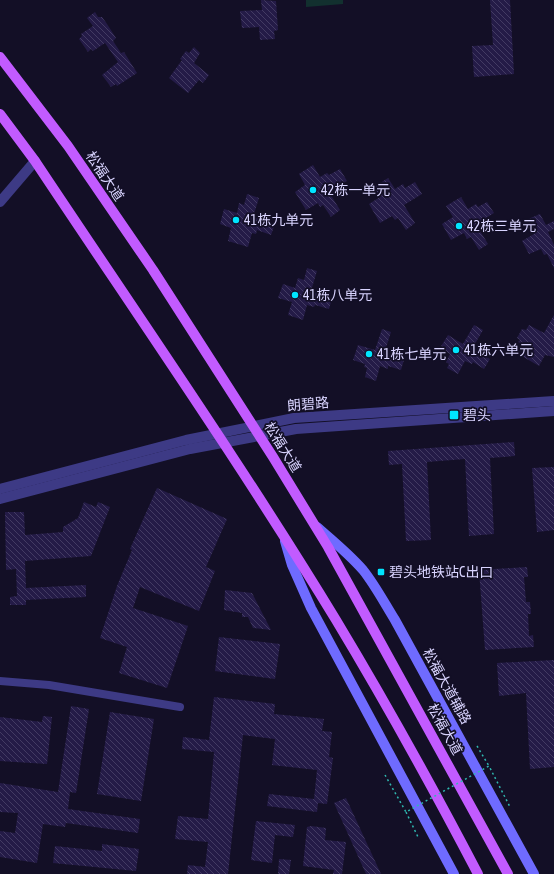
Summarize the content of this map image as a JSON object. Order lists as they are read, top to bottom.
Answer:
{
  "streets": {
    "main road": ["松福大道", "松福大道辅路"],
    "street": ["朗碧路"]
  },
  "crossings": [
    ["松福大道", "朗碧路"],
    ["松福大道", "松福大道辅路"]
  ],
  "places": {
    "other": [
      "42栋一单元",
      "41栋九单元",
      "42栋三单元",
      "41栋八单元",
      "41栋六单元",
      "41栋七单元"
    ],
    "transit": ["碧头", "碧头地铁站C出口"]
  }
}
